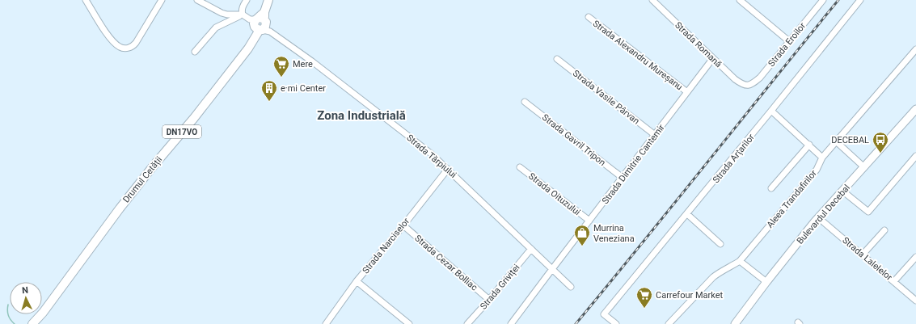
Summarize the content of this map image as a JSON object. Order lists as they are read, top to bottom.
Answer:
{
  "streets": {
    "highway": ["DN17VO", "Drumul Cetății"],
    "main road": ["Bulevardul Decebal"],
    "street": [
      "Strada Romană",
      "Strada Eroilor",
      "Strada Alexandru Mureșanu",
      "Strada Vasile Pârvan",
      "Strada Gavril Tripon",
      "Strada Tărpiului",
      "Strada Arțarilor",
      "Strada Dimitrie Cantemir",
      "Strada Oituzului",
      "Aleea Trandafirilor",
      "Strada Narciselor",
      "Strada Lalelelor",
      "Strada Cezar Bolliac",
      "Strada Griviței"
    ]
  },
  "crossings": [
    ["Strada Romană", "Strada Eroilor"],
    ["Strada Romană", "Strada Dimitrie Cantemir"],
    ["Strada Alexandru Mureșanu", "Strada Dimitrie Cantemir"],
    ["Strada Vasile Pârvan", "Strada Dimitrie Cantemir"],
    ["Strada Gavril Tripon", "Strada Dimitrie Cantemir"],
    ["Strada Tărpiului", "Strada Dimitrie Cantemir"],
    ["Strada Tărpiului", "Drumul Cetății"],
    ["Strada Tărpiului", "Strada Narciselor"],
    ["Strada Tărpiului", "Strada Griviței"],
    ["Strada Dimitrie Cantemir", "Strada Oituzului"],
    ["Bulevardul Decebal", "Strada Lalelelor"],
    ["Strada Narciselor", "Strada Cezar Bolliac"],
    ["Strada Cezar Bolliac", "Strada Griviței"]
  ],
  "districts": ["Zona Industrială"],
  "places": {
    "supermarket": ["Mere", "Carrefour Market"],
    "building": ["e·mi Center"],
    "bus stop": ["DECEBAL"],
    "shop": ["Murrina Veneziana"]
  },
  "north": "top"
}
